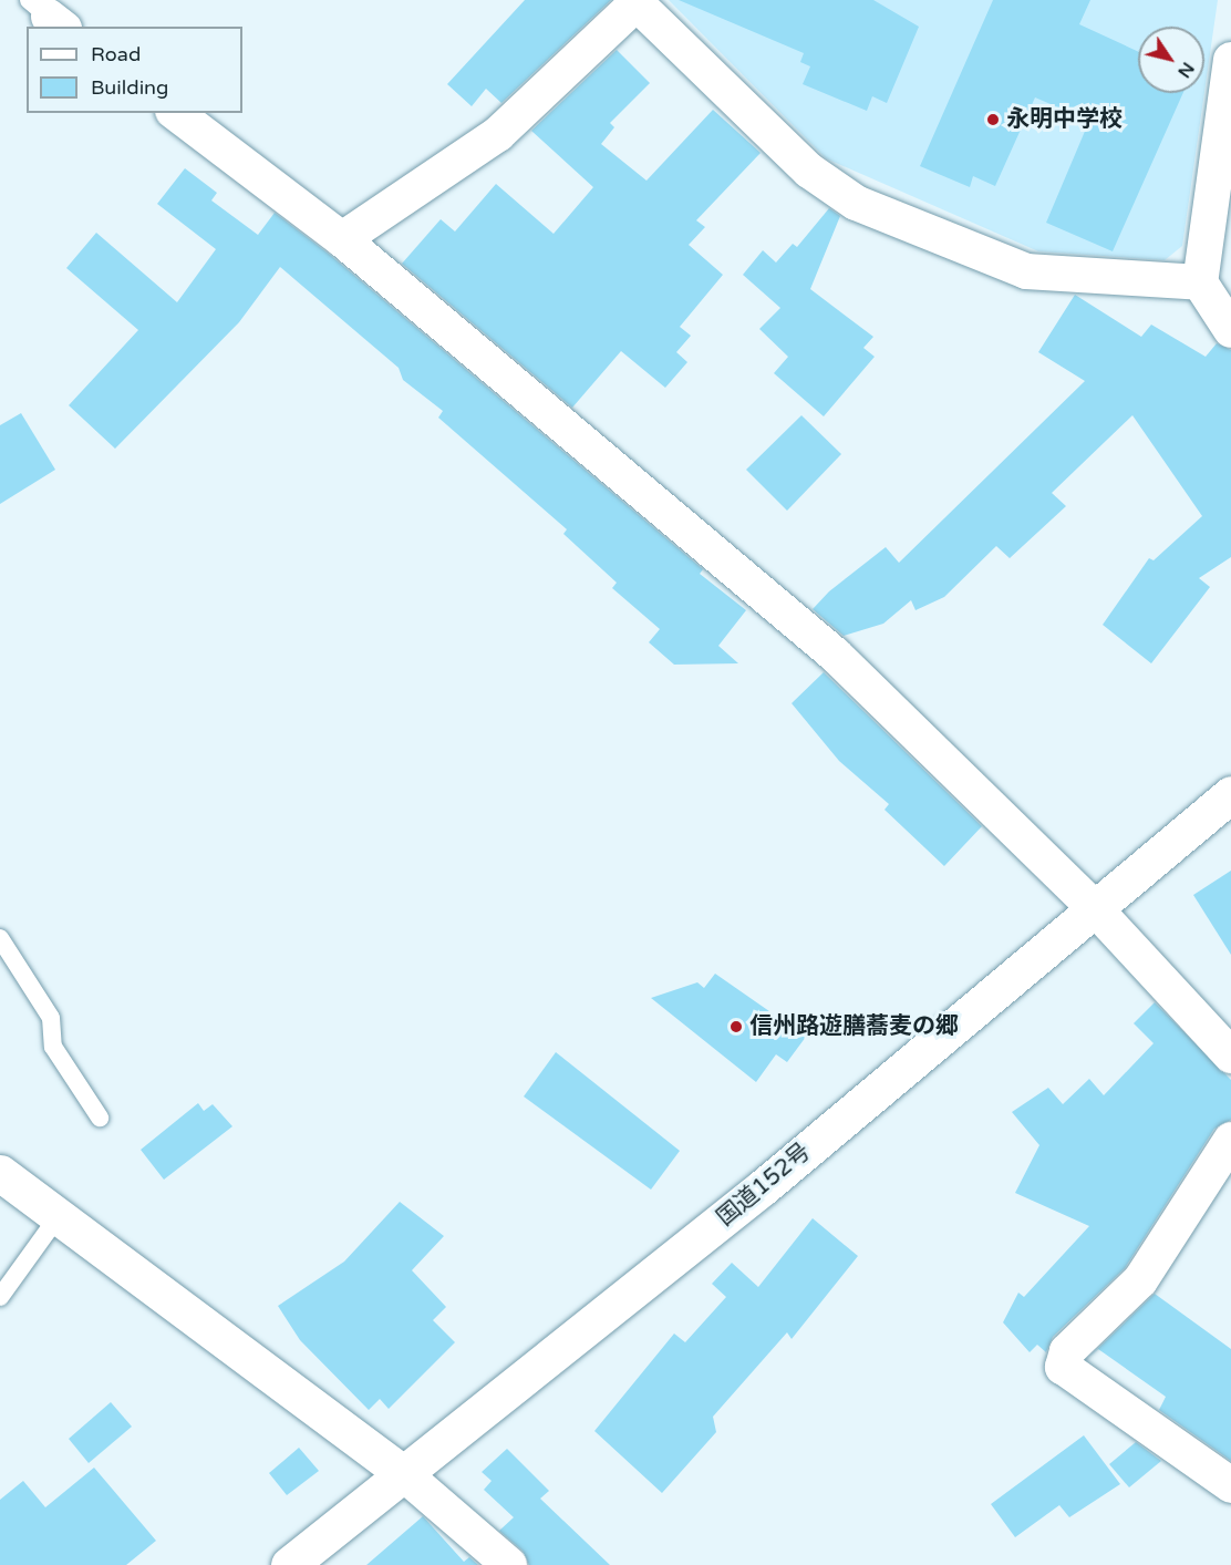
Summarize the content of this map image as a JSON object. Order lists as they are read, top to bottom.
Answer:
{
  "streets": {
    "main road": ["国道152号"]
  },
  "places": ["永明中学校", "信州路遊膳蕎麦の郷"],
  "legend": ["Road", "Building"],
  "north": "bottom right"
}
